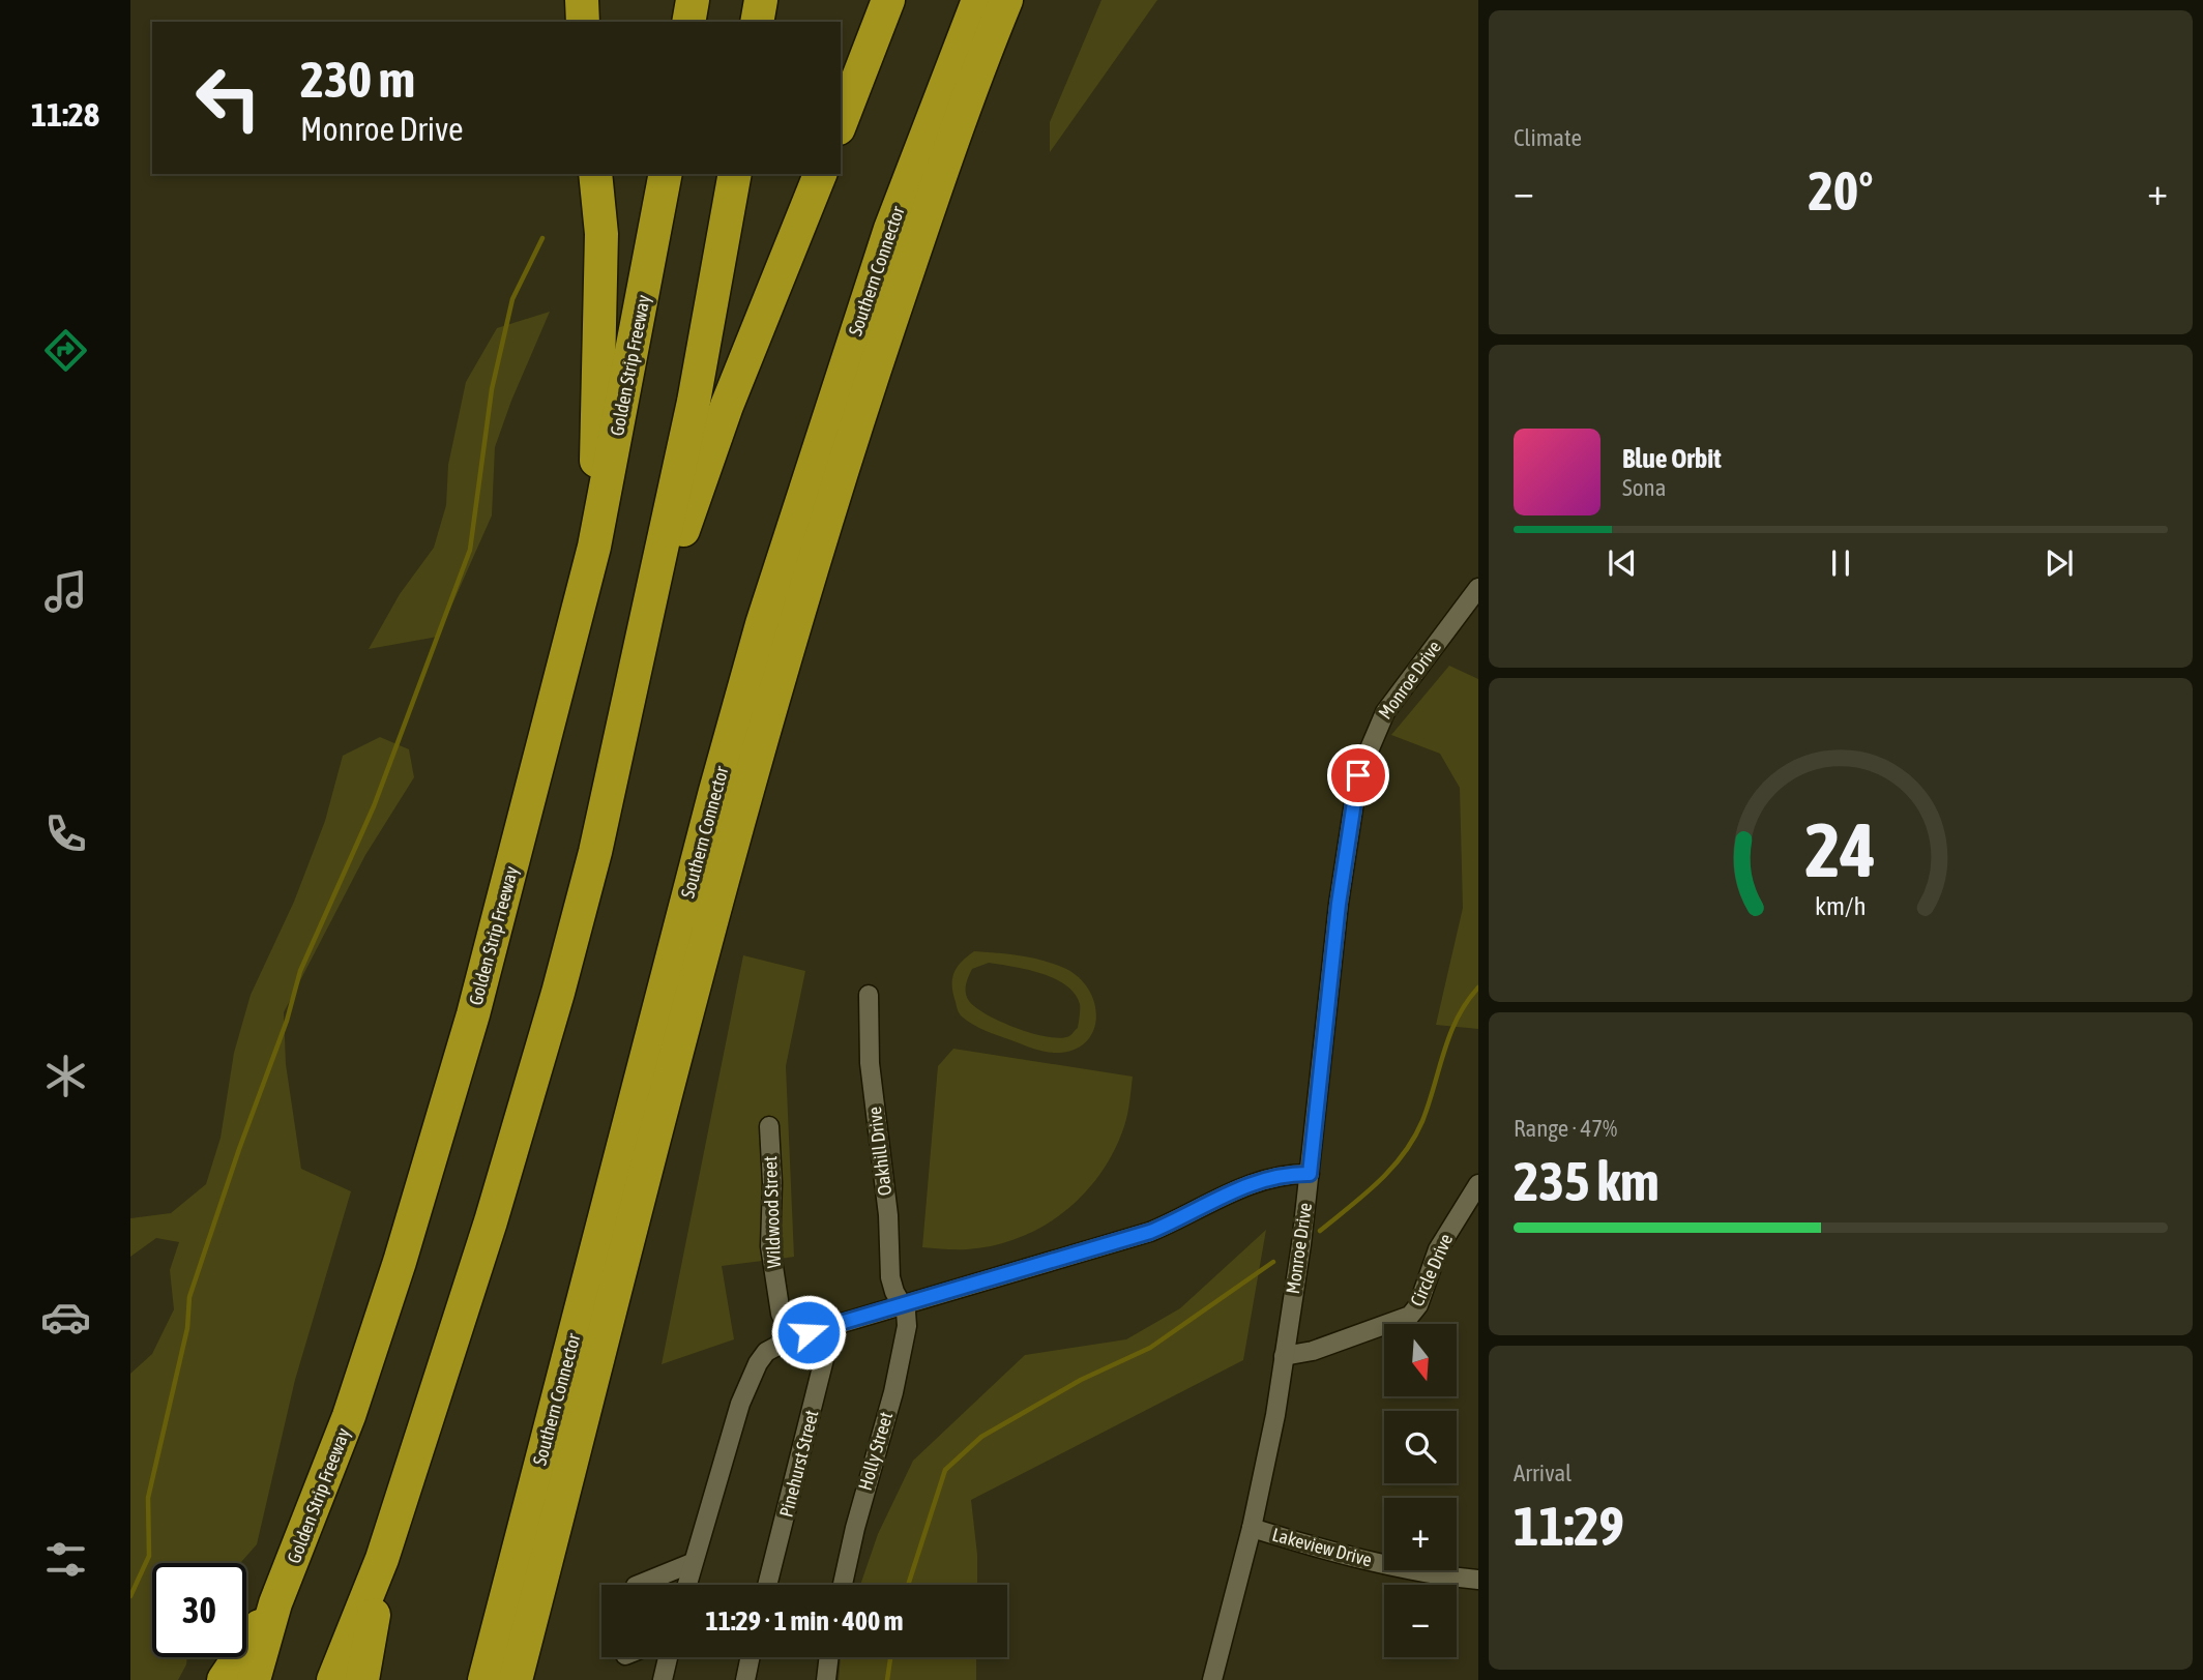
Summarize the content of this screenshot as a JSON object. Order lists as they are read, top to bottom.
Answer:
{
  "streets": {
    "highway": ["Southern Connector", "Golden Strip Freeway"],
    "street": [
      "Monroe Drive",
      "Oakhill Drive",
      "Wildwood Street",
      "Circle Drive",
      "Holly Street",
      "Pinehurst Street",
      "Lakeview Drive"
    ]
  },
  "crossings": [
    ["Monroe Drive", "Circle Drive"],
    ["Monroe Drive", "Lakeview Drive"],
    ["Oakhill Drive", "Holly Street"]
  ],
  "north": "bottom",
  "page": {
    "tabs": "11:28",
    "tile": [
      "Climate",
      ["Range · 47%", "235 km"],
      ["Arrival", "11:29"]
    ],
    "turn": ["230 m", "Monroe Drive"],
    "heat": ["−", "20°", "+"],
    "song": ["Blue Orbit", "Sona"],
    "map_buttons": ["+", "−"],
    "limit": "30",
    "trip": "11:29 · 1 min · 400 m",
    "gauge": ["24", "km/h"]
  }
}
